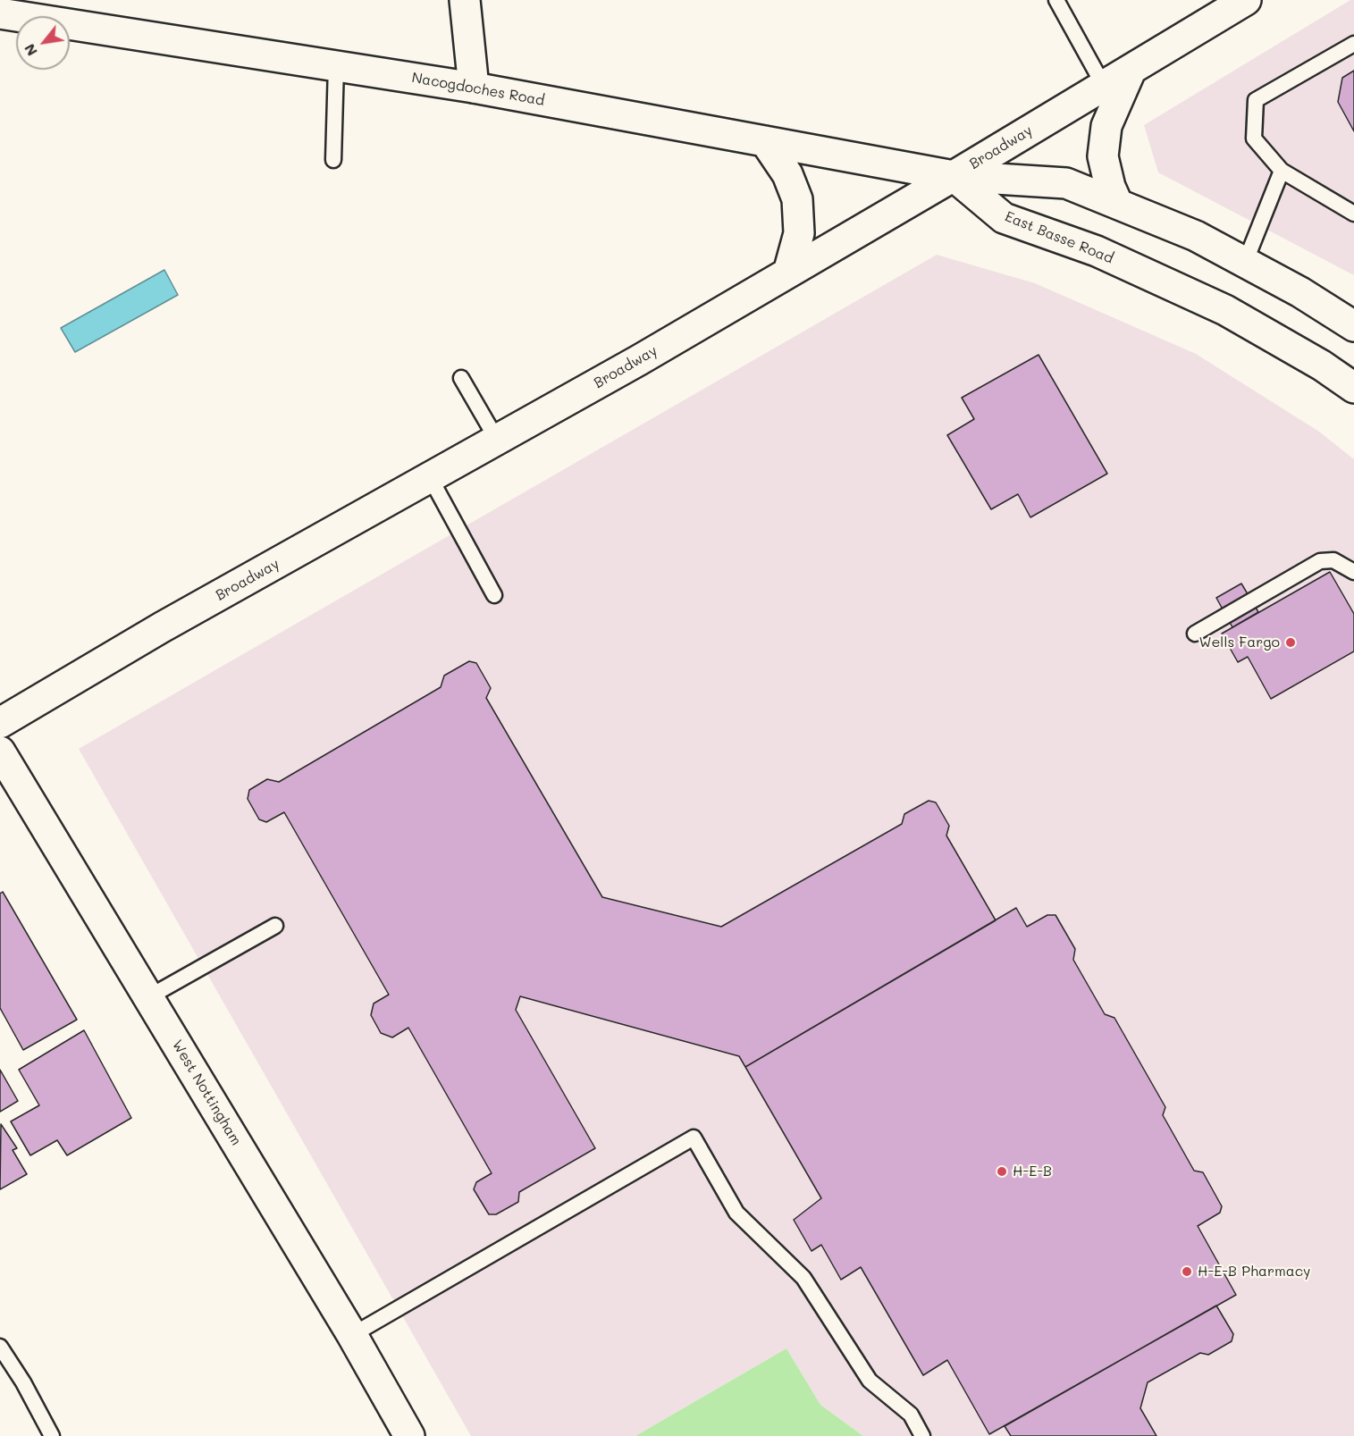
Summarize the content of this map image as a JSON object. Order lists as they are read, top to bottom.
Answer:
{
  "streets": {
    "main road": [
      "Nacogdoches Road",
      "Broadway",
      "East Basse Road",
      "West Nottingham"
    ]
  },
  "crossings": [
    ["Nacogdoches Road", "Broadway"],
    ["Nacogdoches Road", "East Basse Road"],
    ["Broadway", "East Basse Road"]
  ],
  "places": ["Wells Fargo", "H-E-B", "H-E-B Pharmacy"],
  "north": "bottom left"
}
